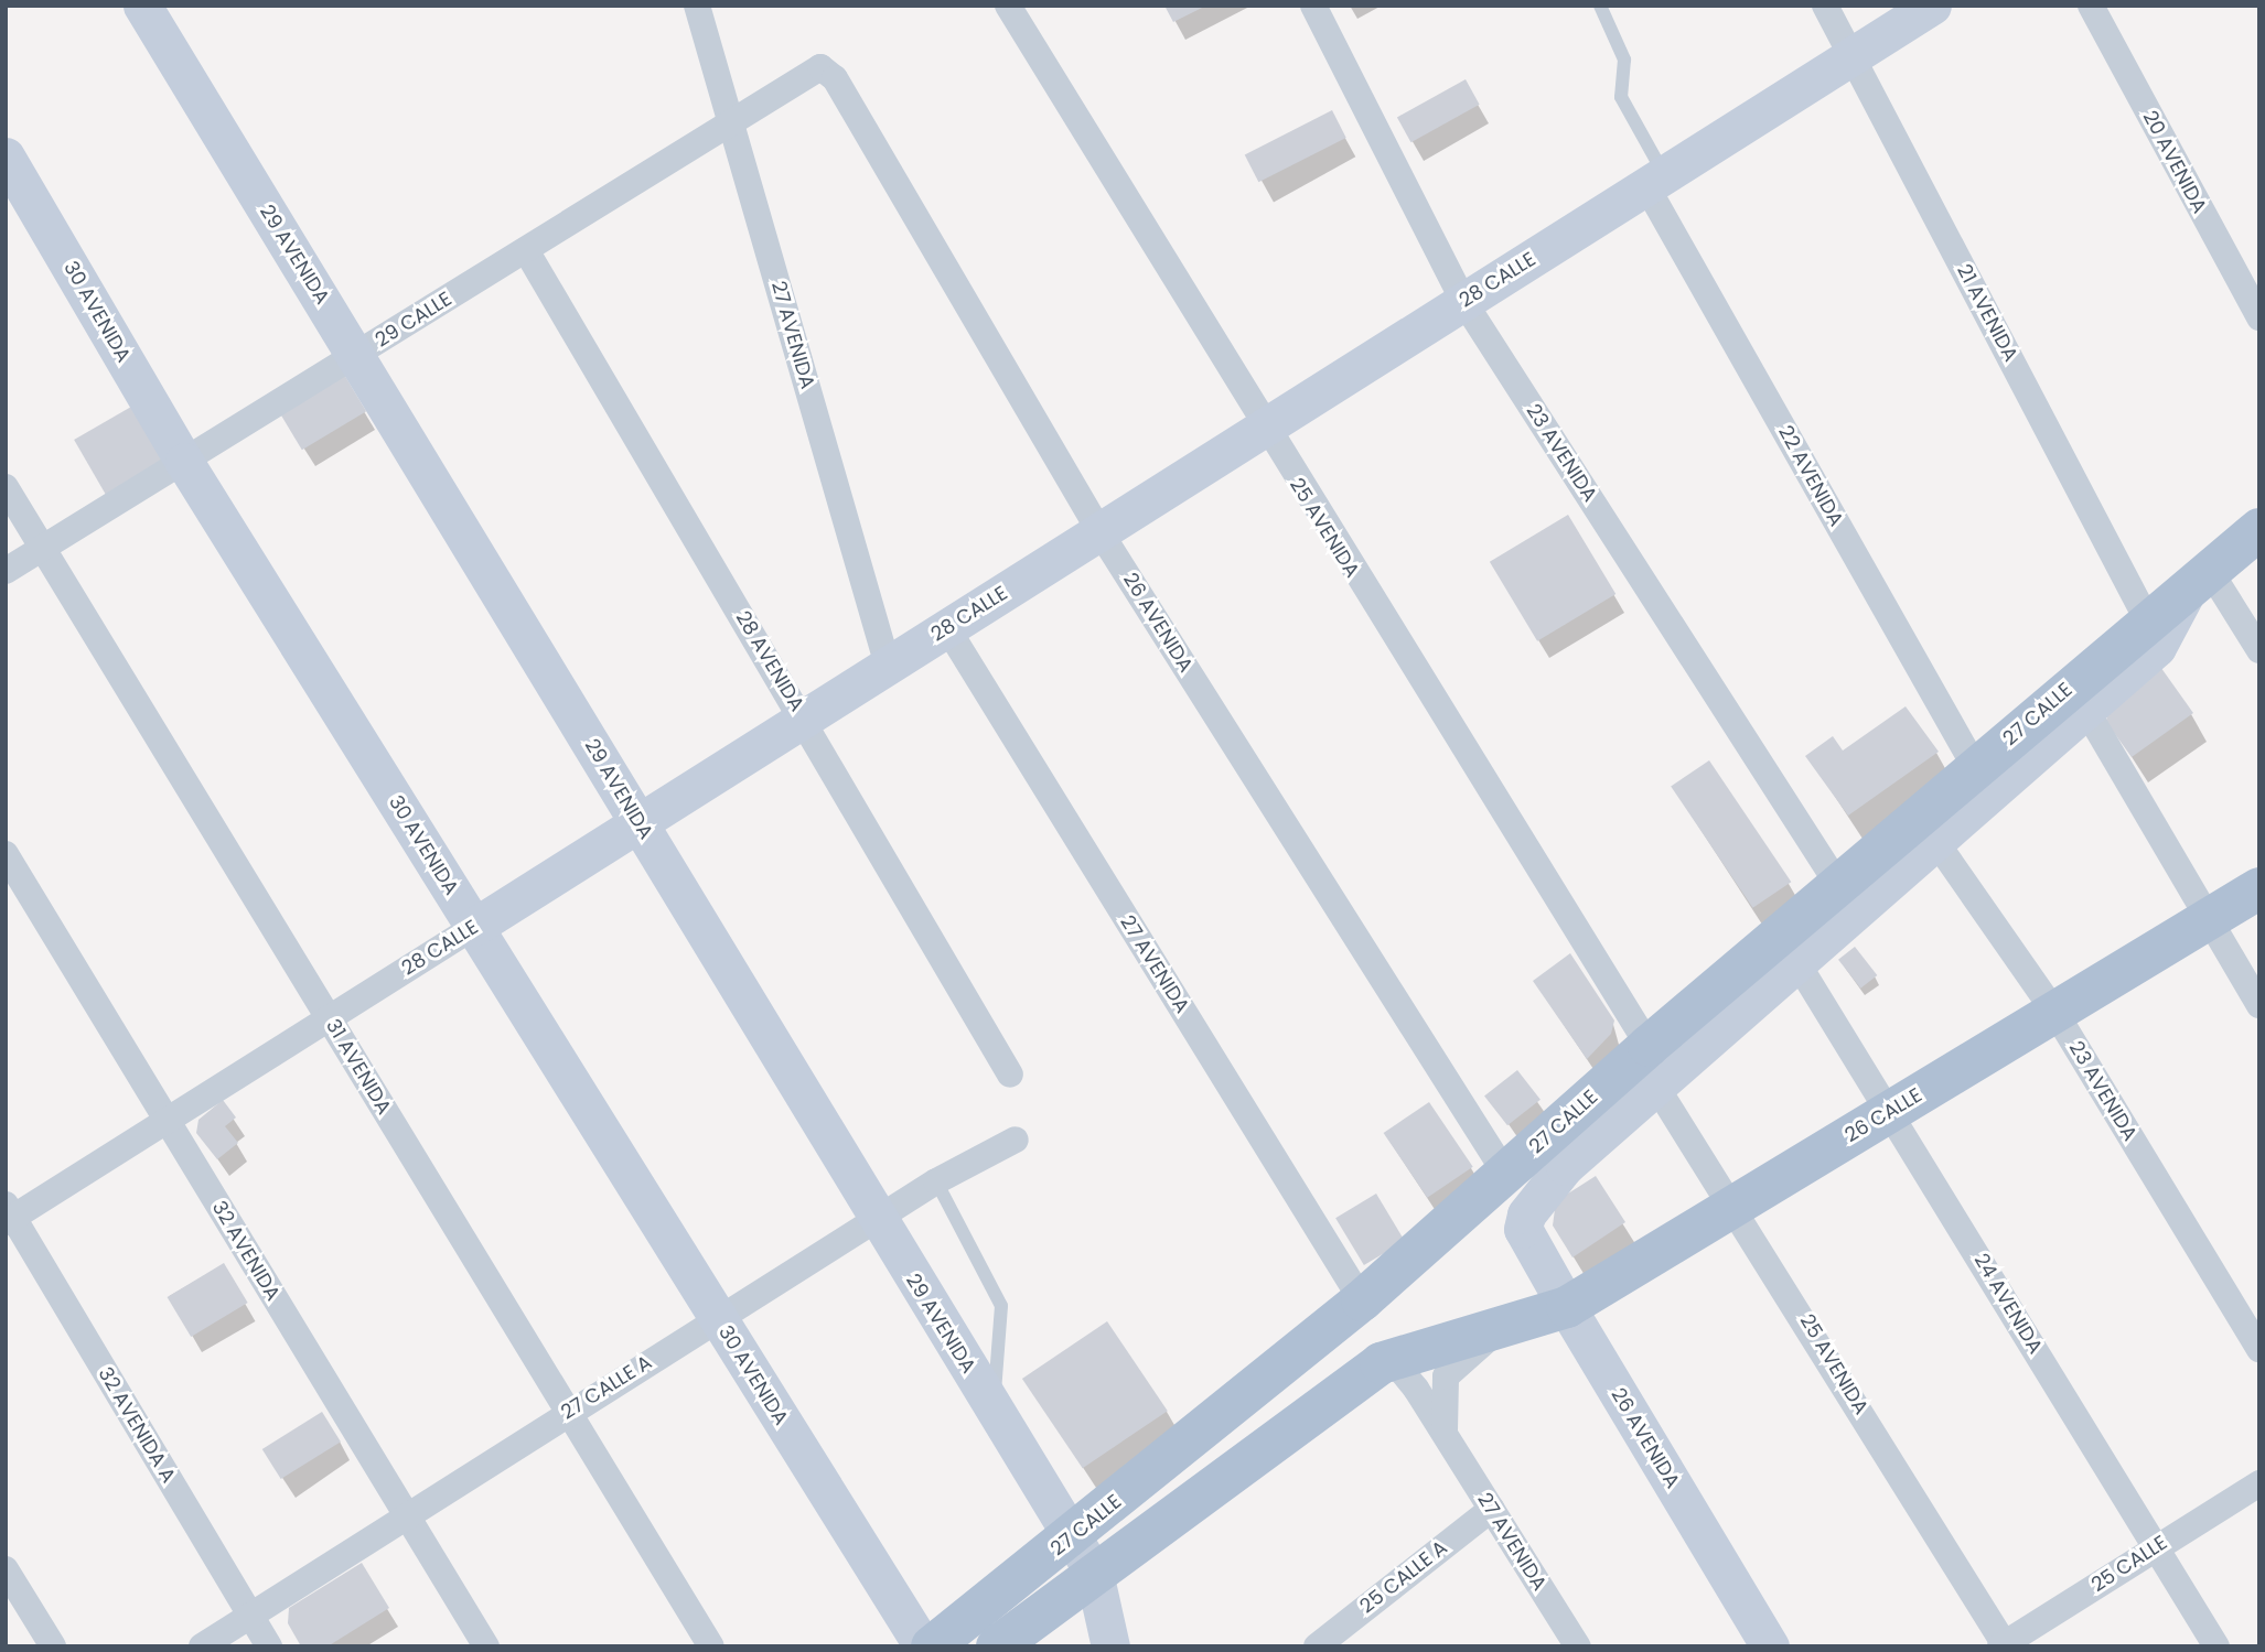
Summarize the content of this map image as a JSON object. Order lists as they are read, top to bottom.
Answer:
{
  "streets": {
    "main road": ["27 CALLE", "26 CALLE"],
    "street": [
      "20 AVENIDA",
      "29 AVENIDA",
      "28 CALLE",
      "30 AVENIDA",
      "21 AVENIDA",
      "29 CALLE",
      "27 AVENIDA",
      "23 AVENIDA",
      "22 AVENIDA",
      "25 AVENIDA",
      "26 AVENIDA",
      "28 AVENIDA",
      "31 AVENIDA",
      "32 AVENIDA",
      "24 AVENIDA",
      "27 CALLE A",
      "32 AVENIDA A",
      "25 CALLE",
      "25 CALLE A"
    ]
  },
  "crossings": [
    ["29 AVENIDA", "28 CALLE"],
    ["29 AVENIDA", "29 CALLE"],
    ["29 AVENIDA", "27 CALLE"],
    ["29 AVENIDA", "27 CALLE A"],
    ["28 CALLE", "30 AVENIDA"],
    ["28 CALLE", "21 AVENIDA"],
    ["28 CALLE", "27 AVENIDA"],
    ["28 CALLE", "23 AVENIDA"],
    ["28 CALLE", "22 AVENIDA"],
    ["28 CALLE", "25 AVENIDA"],
    ["28 CALLE", "26 AVENIDA"],
    ["28 CALLE", "28 AVENIDA"],
    ["28 CALLE", "31 AVENIDA"],
    ["28 CALLE", "32 AVENIDA"],
    ["28 CALLE", "32 AVENIDA A"],
    ["30 AVENIDA", "29 CALLE"],
    ["30 AVENIDA", "27 CALLE A"],
    ["21 AVENIDA", "27 CALLE"],
    ["29 CALLE", "27 AVENIDA"],
    ["29 CALLE", "26 AVENIDA"],
    ["29 CALLE", "28 AVENIDA"],
    ["29 CALLE", "31 AVENIDA"],
    ["27 AVENIDA", "27 CALLE"],
    ["27 AVENIDA", "25 CALLE A"],
    ["23 AVENIDA", "27 CALLE"],
    ["23 AVENIDA", "26 CALLE"],
    ["22 AVENIDA", "27 CALLE"],
    ["25 AVENIDA", "27 CALLE"],
    ["25 AVENIDA", "26 CALLE"],
    ["25 AVENIDA", "25 CALLE"],
    ["26 AVENIDA", "27 CALLE"],
    ["26 AVENIDA", "26 CALLE"],
    ["27 CALLE", "26 CALLE"],
    ["27 CALLE", "24 AVENIDA"],
    ["31 AVENIDA", "27 CALLE A"],
    ["26 CALLE", "24 AVENIDA"],
    ["32 AVENIDA", "27 CALLE A"],
    ["24 AVENIDA", "25 CALLE"],
    ["27 CALLE A", "32 AVENIDA A"]
  ]
}
